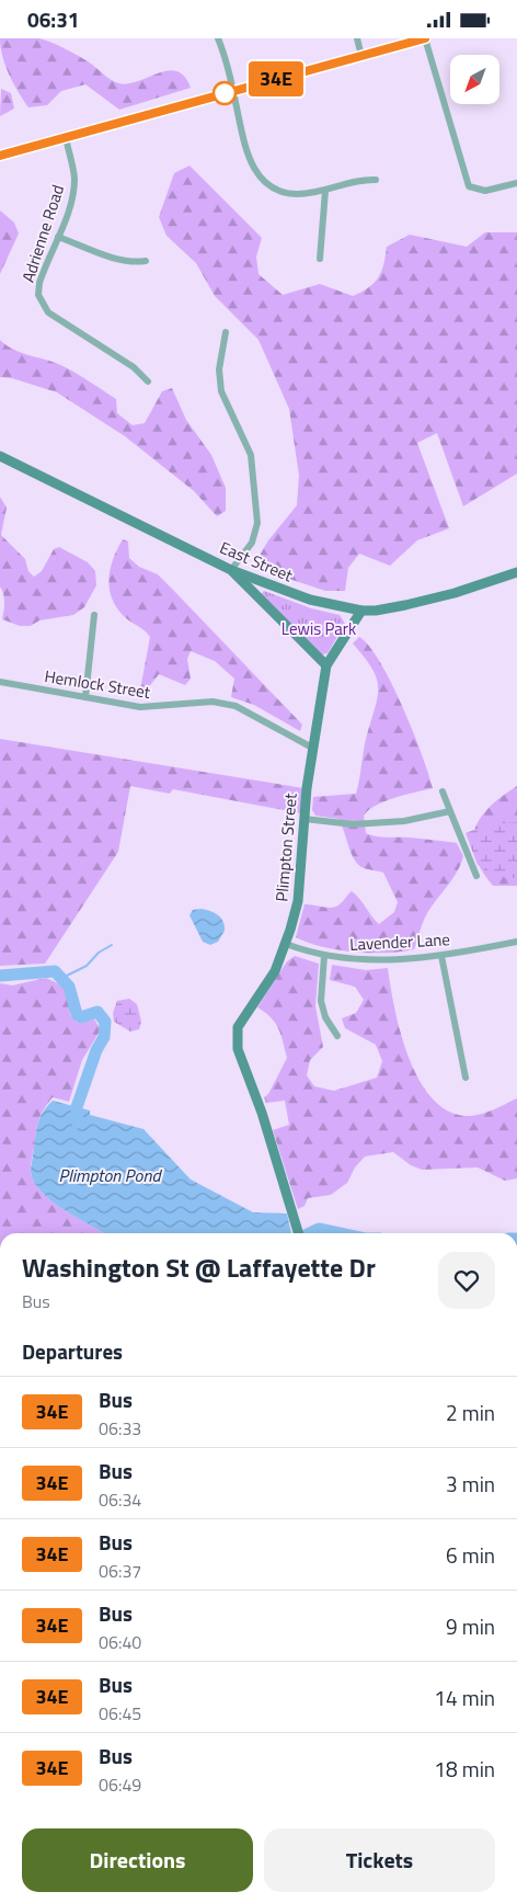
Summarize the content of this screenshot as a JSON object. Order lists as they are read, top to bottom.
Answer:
{
  "streets": {
    "street": [
      "Adrienne Road",
      "East Street",
      "Hemlock Street",
      "Plimpton Street",
      "Lavender Lane"
    ]
  },
  "crossings": [
    ["East Street", "Plimpton Street"],
    ["Hemlock Street", "Plimpton Street"],
    ["Plimpton Street", "Lavender Lane"]
  ],
  "water": ["Plimpton Pond"],
  "parks": ["Lewis Park"],
  "lines": ["bus line 34E"],
  "north": "bottom left",
  "page": {
    "status": "06:31",
    "on_map": "34E",
    "heading": [
      ["Washington St @ Laffayette Dr", "Bus"],
      "Departures"
    ],
    "list": [
      {
        "mark": "34E",
        "name": "Bus",
        "note": "06:33",
        "value": "2 min"
      },
      {
        "mark": "34E",
        "name": "Bus",
        "note": "06:34",
        "value": "3 min"
      },
      {
        "mark": "34E",
        "name": "Bus",
        "note": "06:37",
        "value": "6 min"
      },
      {
        "mark": "34E",
        "name": "Bus",
        "note": "06:40",
        "value": "9 min"
      },
      {
        "mark": "34E",
        "name": "Bus",
        "note": "06:45",
        "value": "14 min"
      },
      {
        "mark": "34E",
        "name": "Bus",
        "note": "06:49",
        "value": "18 min"
      }
    ],
    "buttons": ["Directions", "Tickets"]
  }
}
